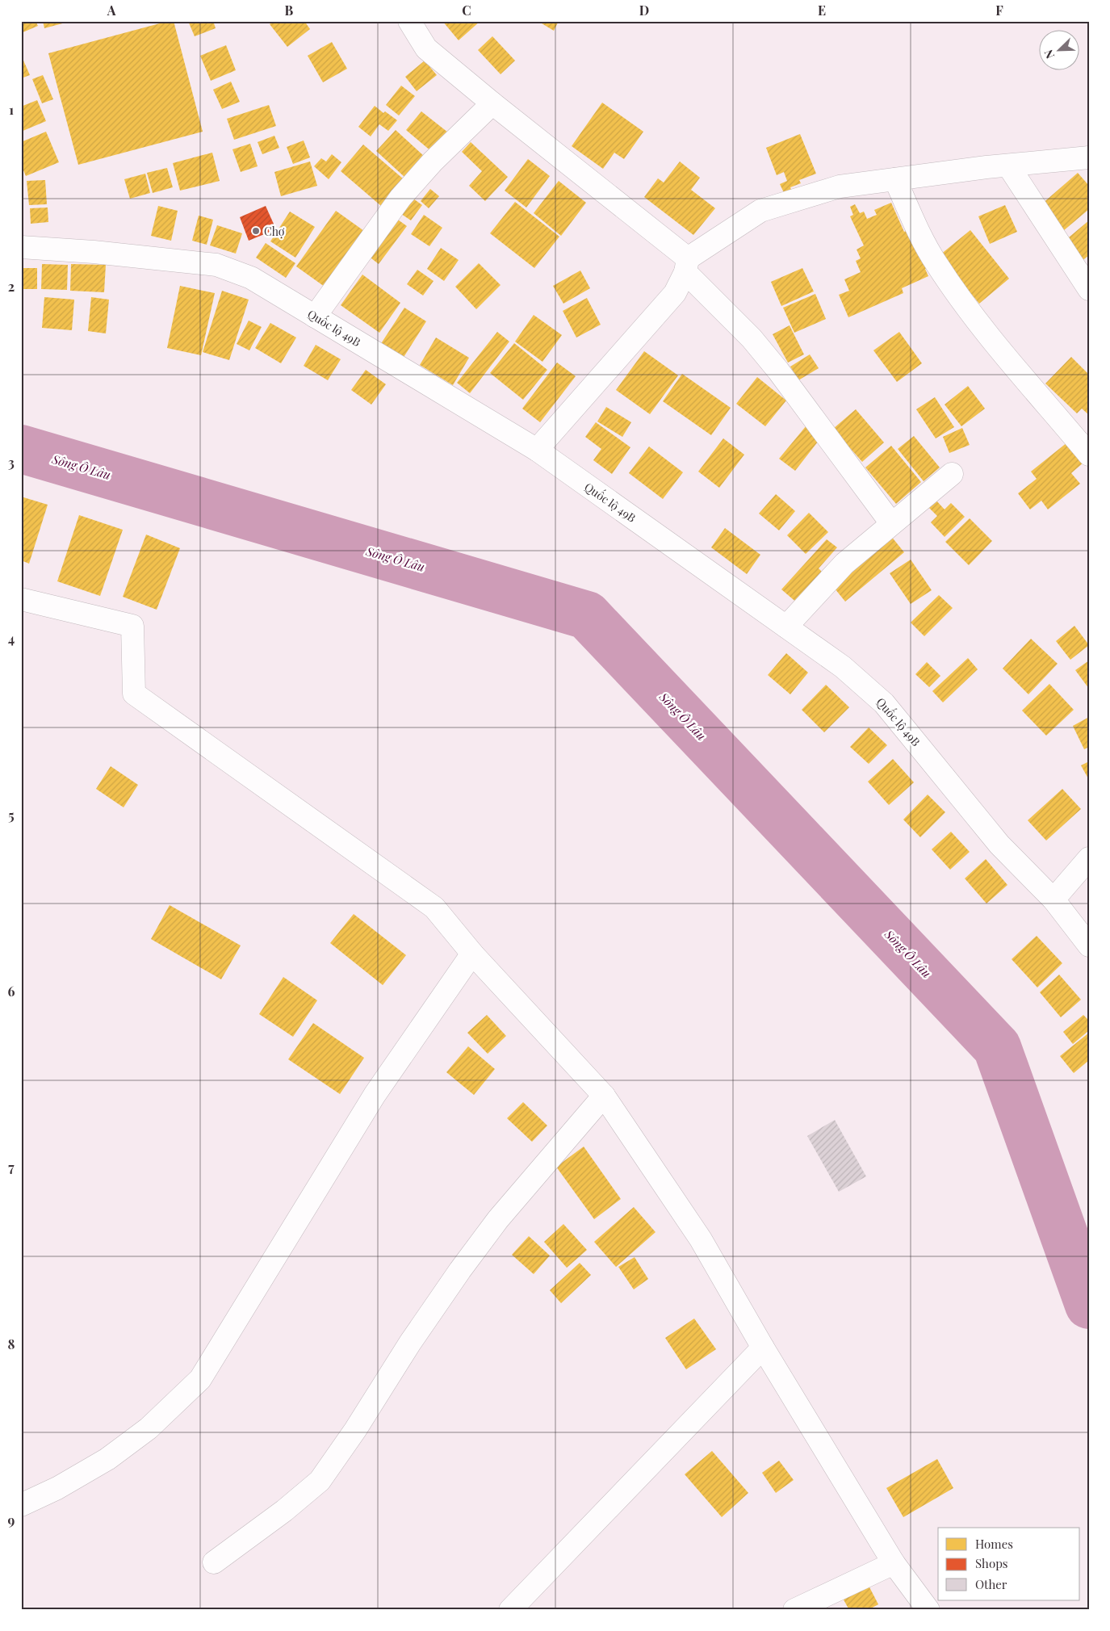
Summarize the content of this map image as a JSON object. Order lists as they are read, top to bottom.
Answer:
{
  "streets": {
    "street": ["Quốc lộ 49B"]
  },
  "water": ["Sông Ô Lâu"],
  "places": ["Chợ"],
  "legend": ["Homes", "Shops", "Other"],
  "north": "bottom left",
  "grid": {
    "columns": [
      "A",
      "B",
      "C",
      "D",
      "E",
      "F"
    ],
    "rows": [
      "1",
      "2",
      "3",
      "4",
      "5",
      "6",
      "7",
      "8",
      "9"
    ]
  }
}
